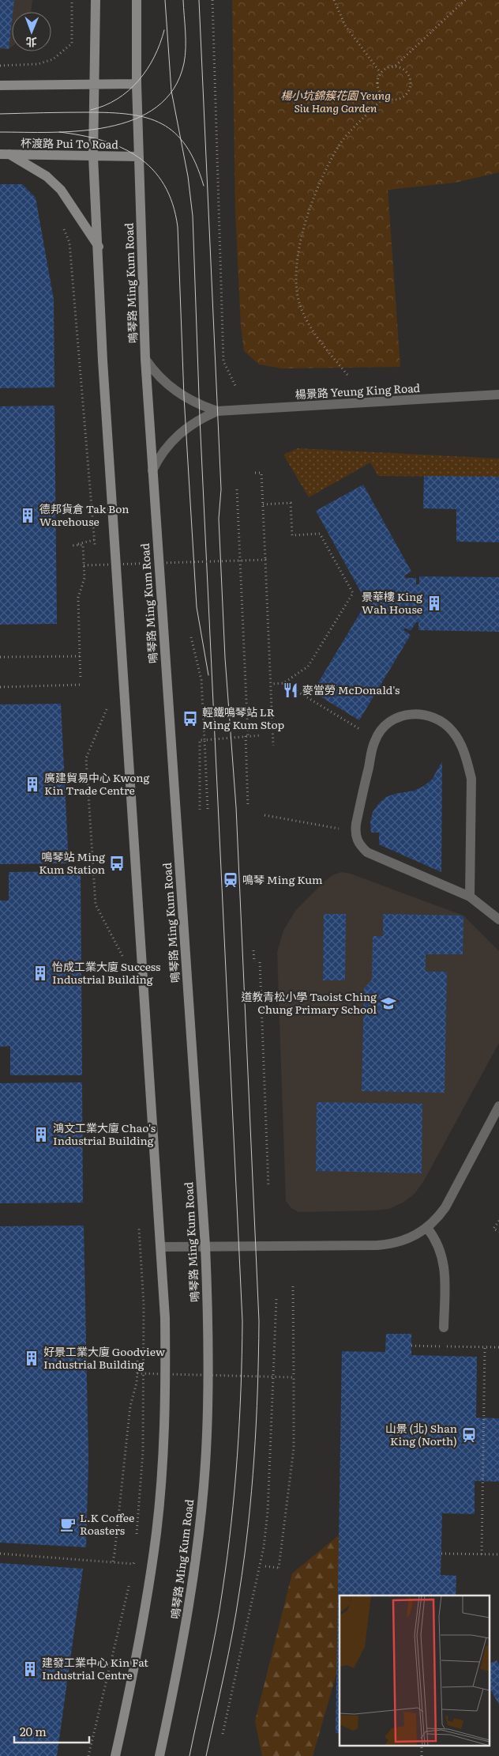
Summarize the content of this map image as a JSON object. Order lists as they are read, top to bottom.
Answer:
{
  "streets": {
    "main road": ["杯渡路 Pui To Road", "鳴琴路 Ming Kum Road"],
    "street": ["楊景路 Yeung King Road"]
  },
  "crossings": [
    ["杯渡路 Pui To Road", "鳴琴路 Ming Kum Road"],
    ["鳴琴路 Ming Kum Road", "楊景路 Yeung King Road"]
  ],
  "parks": ["楊小坑錦簇花園 Yeung Siu Hang Garden"],
  "places": {
    "building": [
      "德邦貨倉 Tak Bon Warehouse",
      "景華樓 King Wah House",
      "廣建貿易中心 Kwong Kin Trade Centre",
      "怡成工業大廈 Success Industrial Building",
      "鴻文工業大廈 Chao's Industrial Building",
      "好景工業大廈 Goodview Industrial Building",
      "建發工業中心 Kin Fat Industrial Centre"
    ],
    "restaurant": ["麥當勞 McDonald's"],
    "bus stop": ["輕鐵鳴琴站 LR Ming Kum Stop", "鳴琴站 Ming Kum Station"],
    "station": ["鳴琴 Ming Kum", "山景 (北) Shan King (North)"],
    "school or university": ["道教青松小學 Taoist Ching Chung Primary School"],
    "cafe": ["L.K Coffee Roasters"]
  },
  "scale_bar": "20 m",
  "north": "bottom"
}
